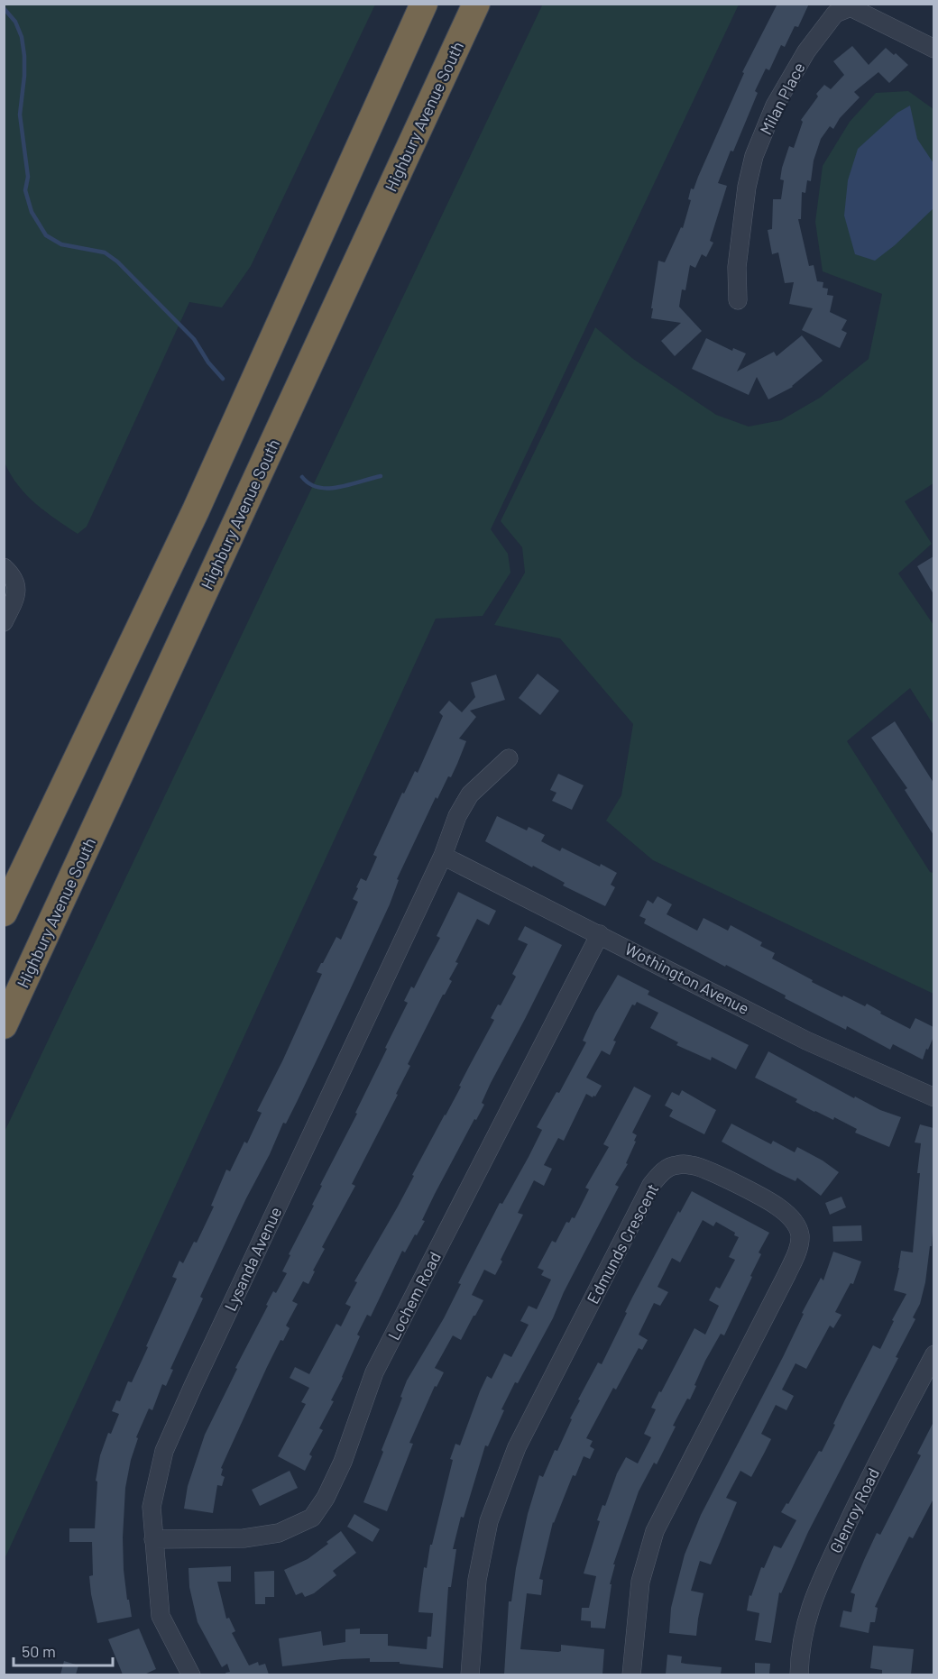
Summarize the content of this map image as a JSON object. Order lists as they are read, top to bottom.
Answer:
{
  "streets": {
    "highway": ["Highbury Avenue South"],
    "street": [
      "Milan Place",
      "Wothington Avenue",
      "Edmunds Crescent",
      "Lysanda Avenue",
      "Lochem Road",
      "Glenroy Road"
    ]
  },
  "crossings": [
    ["Wothington Avenue", "Lysanda Avenue"],
    ["Wothington Avenue", "Lochem Road"],
    ["Lysanda Avenue", "Lochem Road"]
  ],
  "scale_bar": "50 m"
}
